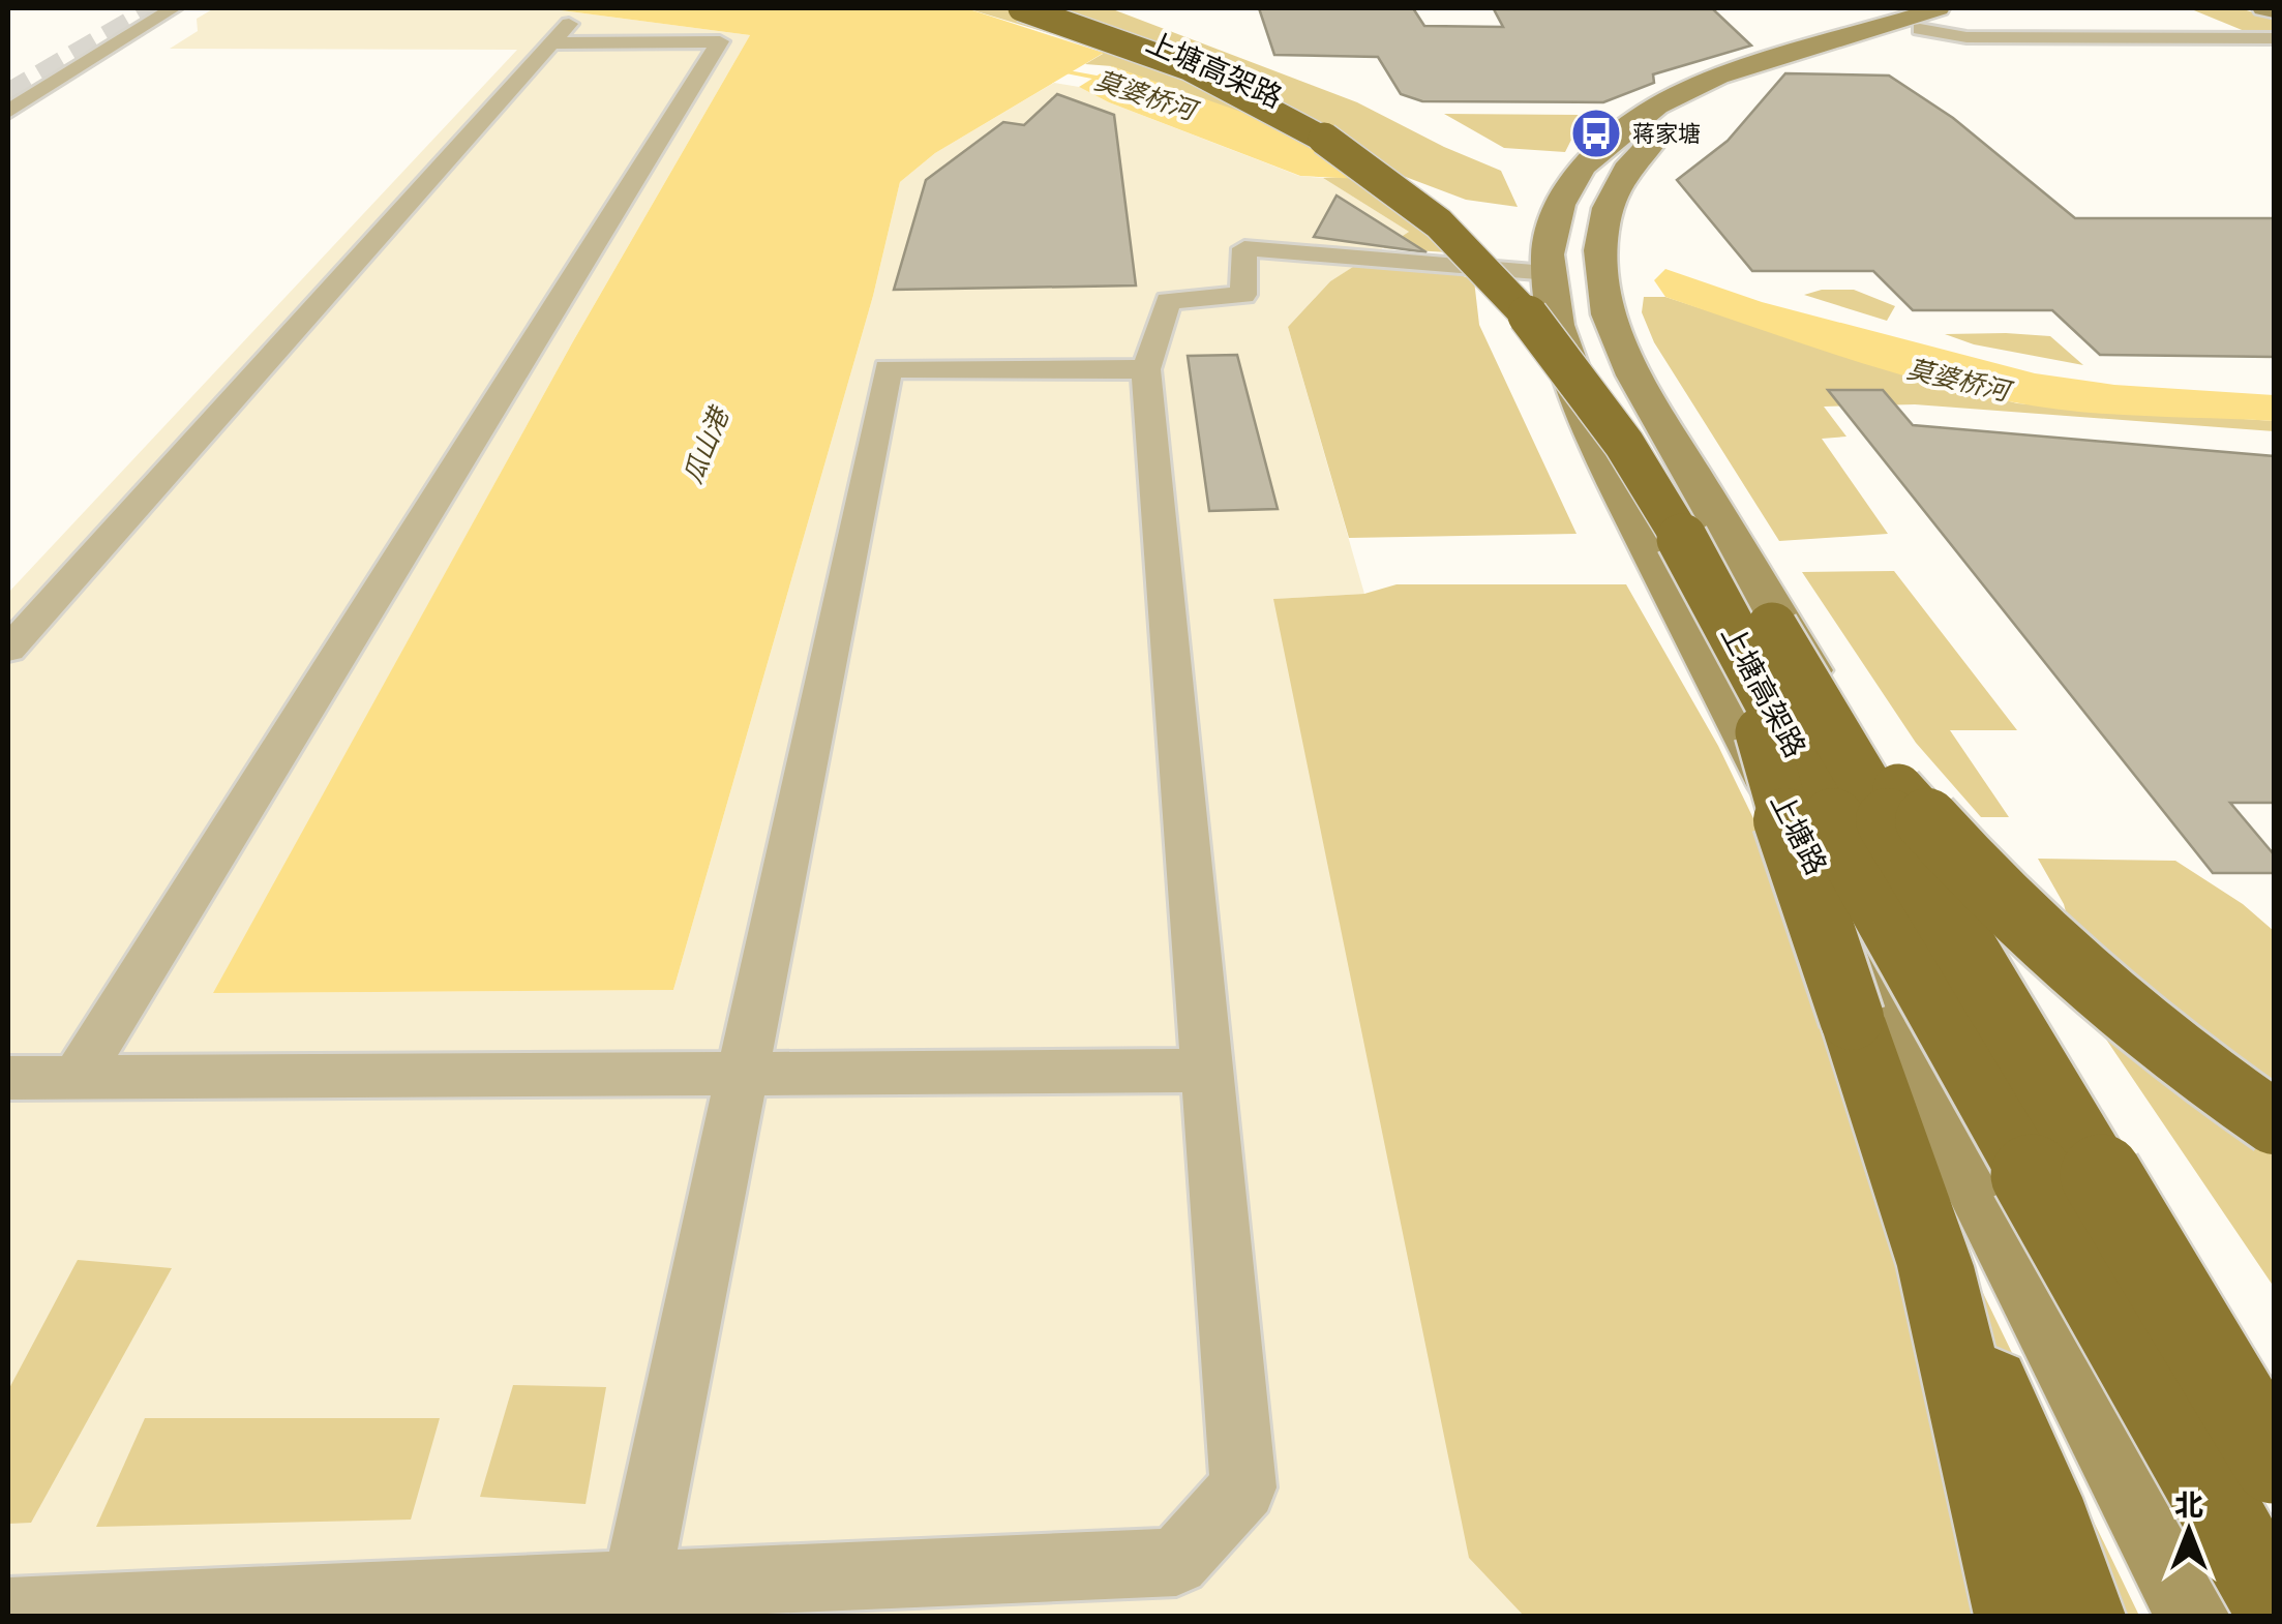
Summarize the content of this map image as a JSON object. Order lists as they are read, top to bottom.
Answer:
{
  "streets": {
    "highway": ["上塘高架路"],
    "main road": ["上塘路"]
  },
  "crossings": [
    ["上塘高架路", "上塘路"]
  ],
  "water": ["莫婆桥河", "瓜山港"],
  "places": {
    "bus stop": ["蒋家塘"]
  },
  "north": "top"
}
